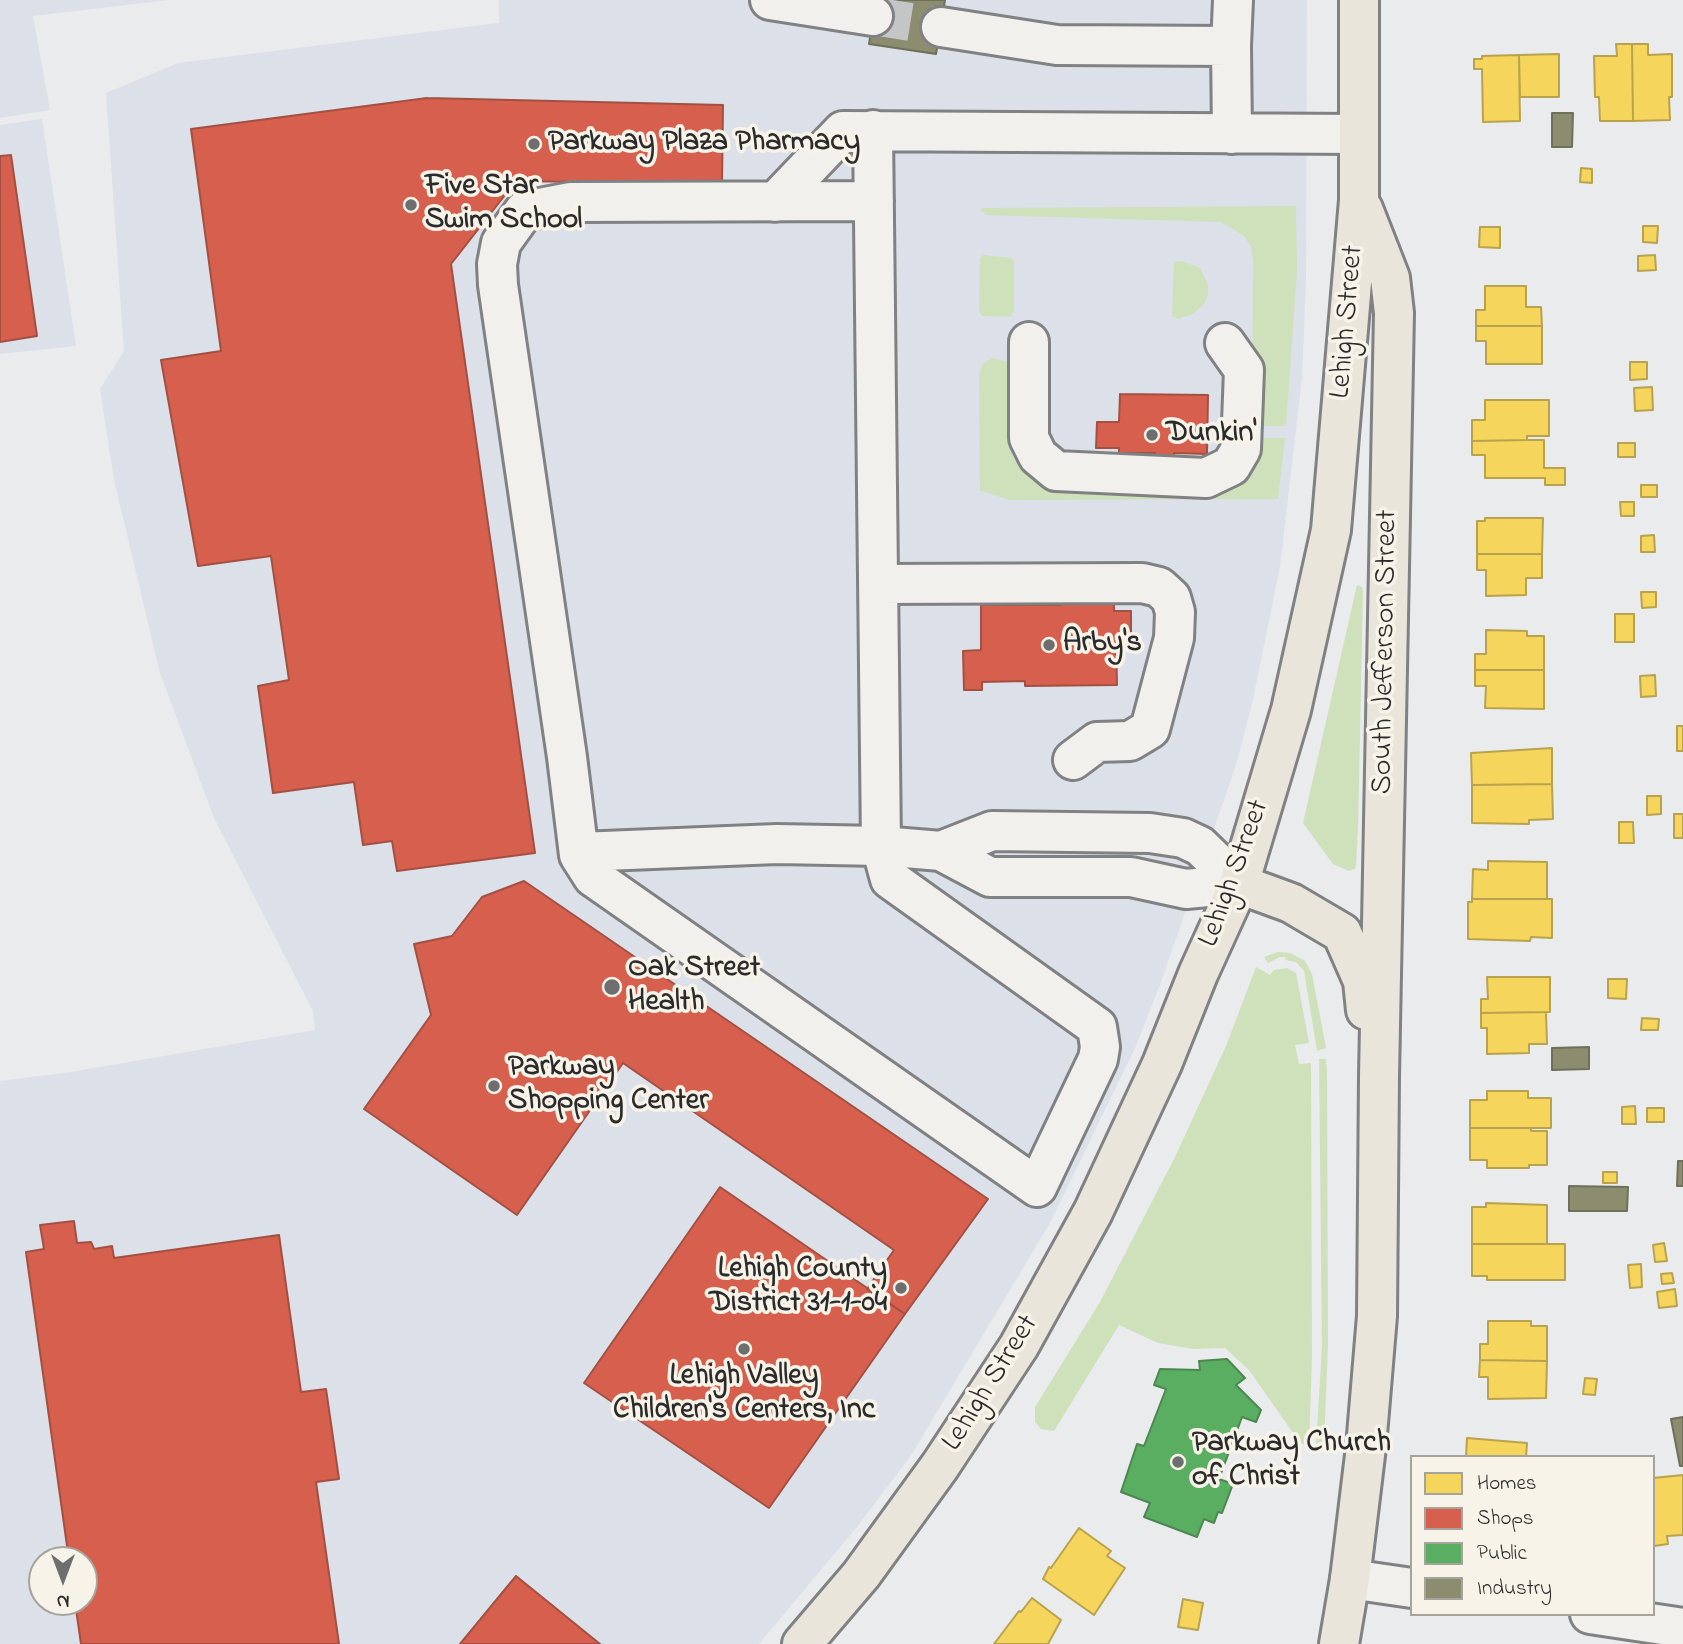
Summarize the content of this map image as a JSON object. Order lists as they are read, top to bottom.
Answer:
{
  "streets": {
    "main road": ["Lehigh Street", "South Jefferson Street"]
  },
  "crossings": [
    ["Lehigh Street", "South Jefferson Street"]
  ],
  "places": [
    "Parkway Plaza Pharmacy",
    "Five Star Swim School",
    "Dunkin'",
    "Arby's",
    "Oak Street Health",
    "Parkway Shopping Center",
    "Lehigh County District 31-1-04",
    "Lehigh Valley Children's Centers, Inc",
    "Parkway Church of Christ"
  ],
  "legend": [
    "Homes",
    "Shops",
    "Public",
    "Industry"
  ],
  "north": "bottom"
}
